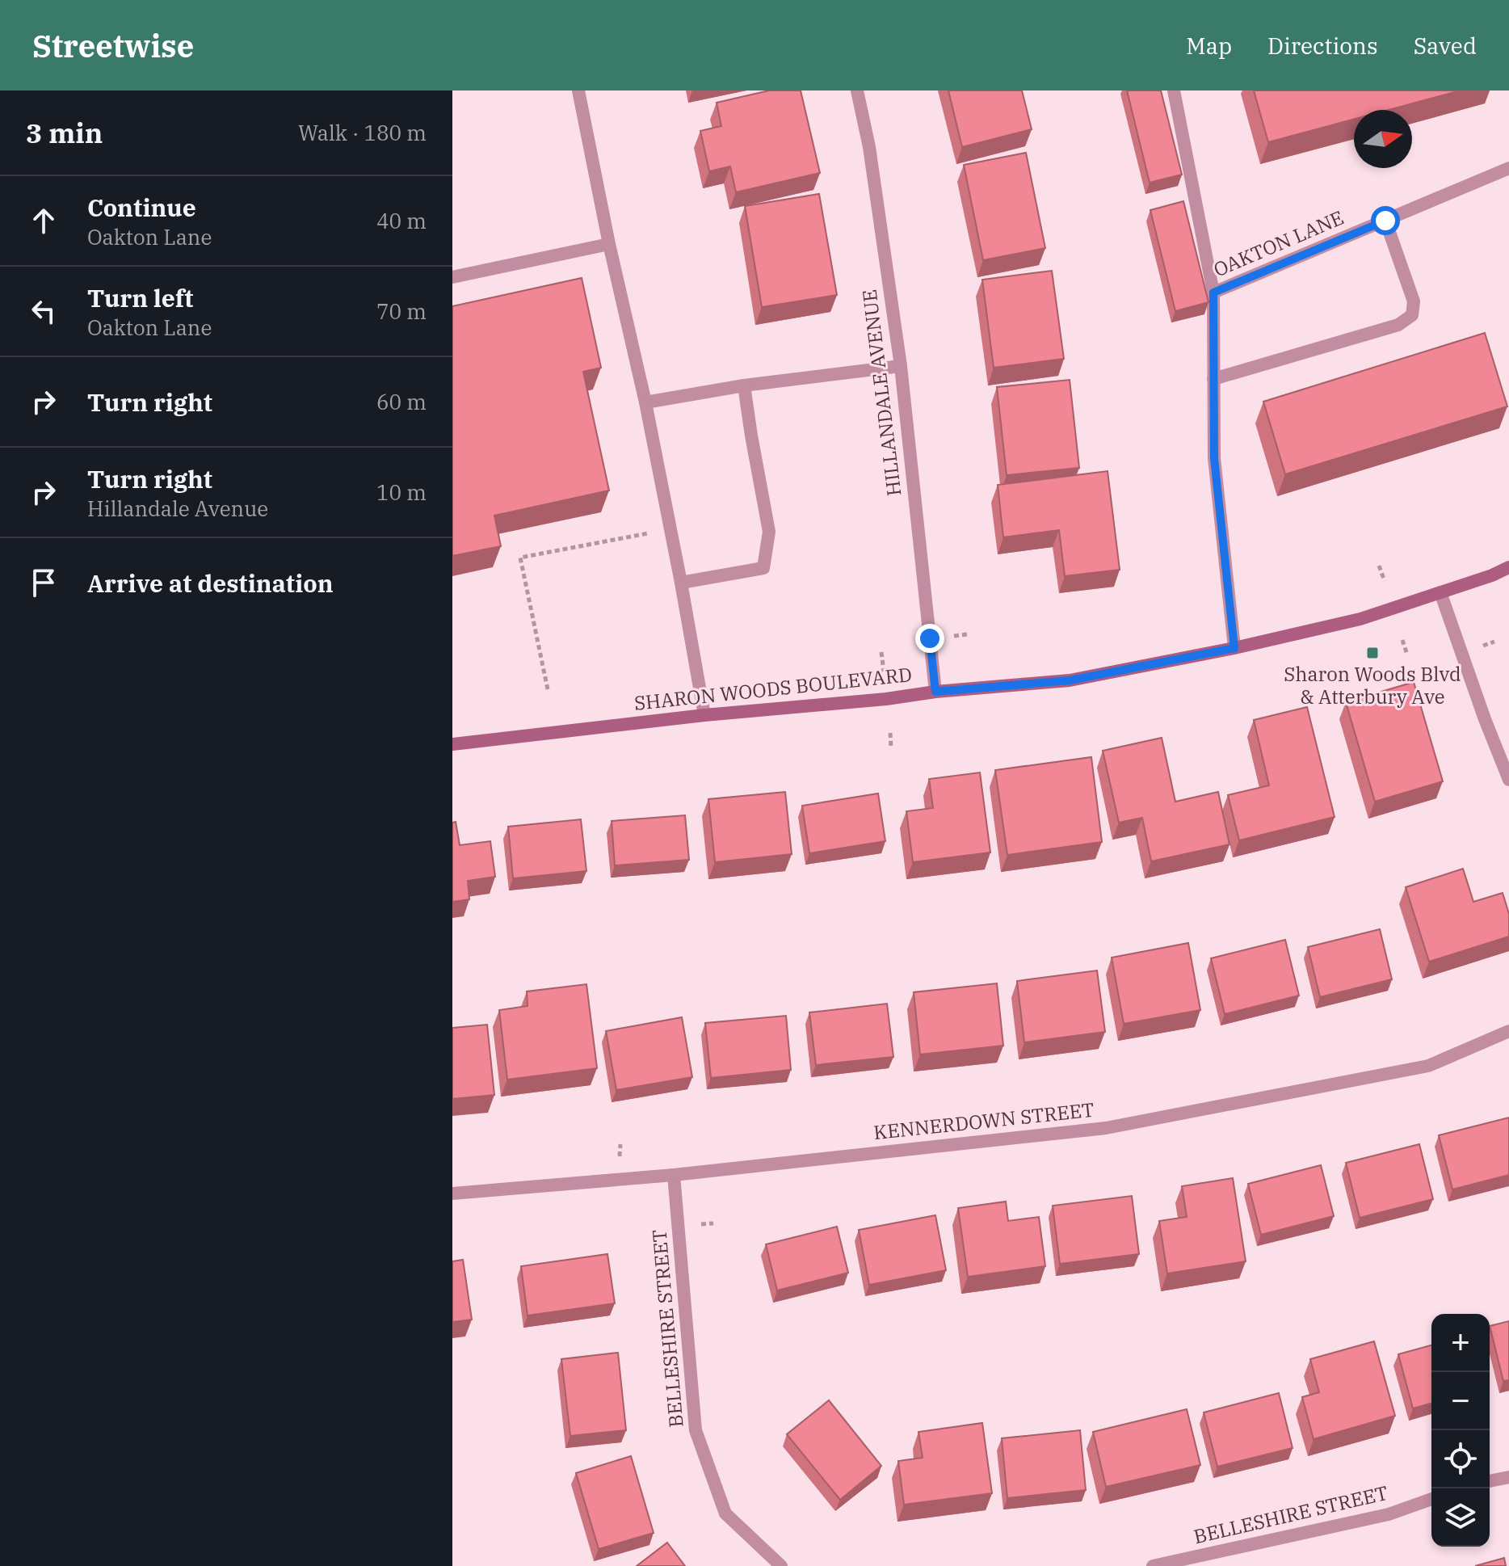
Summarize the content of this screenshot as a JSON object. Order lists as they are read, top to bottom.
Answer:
{
  "streets": {
    "street": [
      "OAKTON LANE",
      "HILLANDALE AVENUE",
      "SHARON WOODS BOULEVARD",
      "KENNERDOWN STREET",
      "BELLESHIRE STREET"
    ]
  },
  "crossings": [
    ["OAKTON LANE", "SHARON WOODS BOULEVARD"],
    ["HILLANDALE AVENUE", "SHARON WOODS BOULEVARD"],
    ["KENNERDOWN STREET", "BELLESHIRE STREET"]
  ],
  "places": {
    "transit": ["Sharon Woods Blvd & Atterbury Ave"]
  },
  "north": "right",
  "page": {
    "header": "Streetwise",
    "nav": ["Map", "Directions", "Saved"],
    "heading": ["3 min", "Walk · 180 m"],
    "list": [
      ["Continue", "Oakton Lane", "40 m"],
      ["Turn left", "Oakton Lane", "70 m"],
      ["Turn right", "60 m"],
      ["Turn right", "Hillandale Avenue", "10 m"],
      "Arrive at destination"
    ],
    "map_buttons": ["+", "−"]
  }
}
